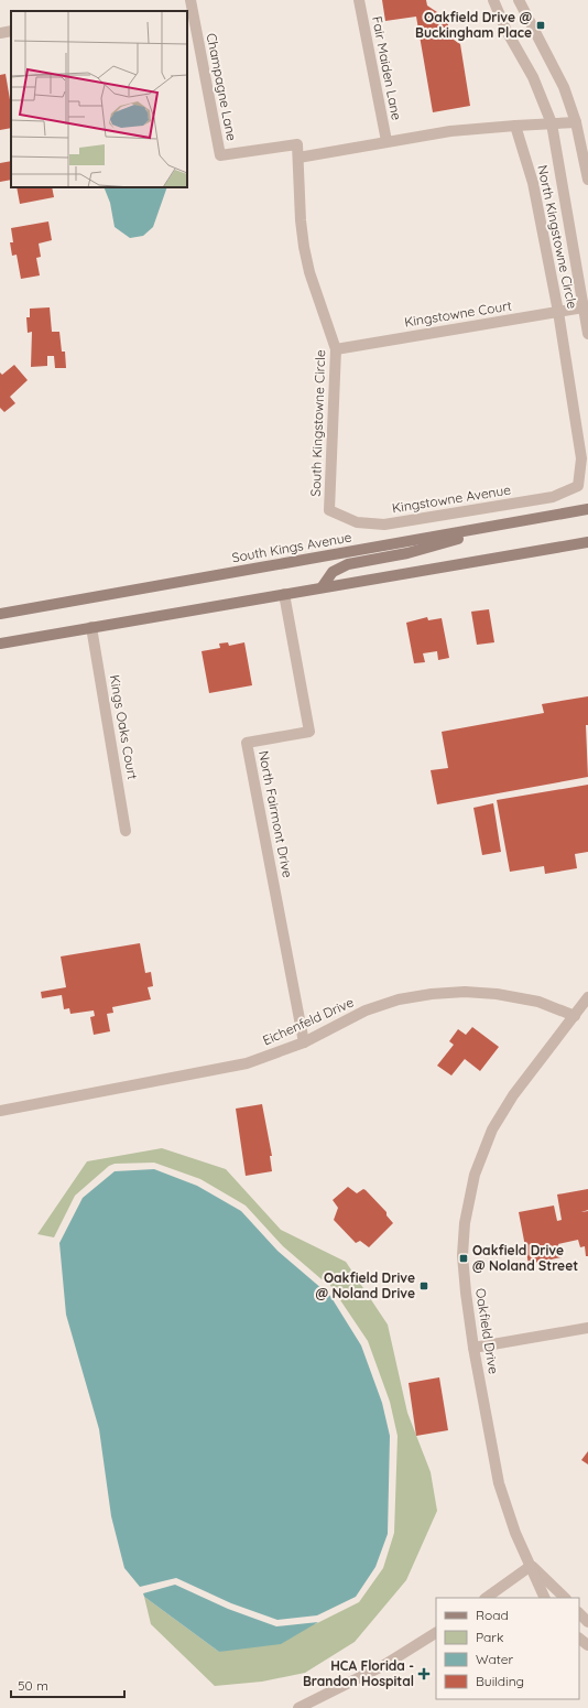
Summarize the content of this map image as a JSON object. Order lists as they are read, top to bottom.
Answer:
{
  "streets": {
    "main road": ["South Kings Avenue"],
    "street": [
      "Fair Maiden Lane",
      "Champagne Lane",
      "North Kingstowne Circle",
      "Kingstowne Court",
      "South Kingstowne Circle",
      "Kingstowne Avenue",
      "Kings Oaks Court",
      "North Fairmont Drive",
      "Eichenfeld Drive",
      "Oakfield Drive"
    ]
  },
  "crossings": [
    ["Champagne Lane", "South Kingstowne Circle"],
    ["North Kingstowne Circle", "Kingstowne Court"],
    ["North Kingstowne Circle", "Kingstowne Avenue"],
    ["Kingstowne Court", "South Kingstowne Circle"],
    ["South Kingstowne Circle", "Kingstowne Avenue"],
    ["North Fairmont Drive", "Eichenfeld Drive"],
    ["Eichenfeld Drive", "Oakfield Drive"]
  ],
  "places": {
    "transit": ["Oakfield Drive @ Buckingham Place", "Oakfield Drive @ Noland Street", "Oakfield Drive @ Noland Drive"],
    "health": ["HCA Florida - Brandon Hospital"]
  },
  "legend": [
    "Road",
    "Park",
    "Water",
    "Building"
  ],
  "scale_bar": "50 m"
}
